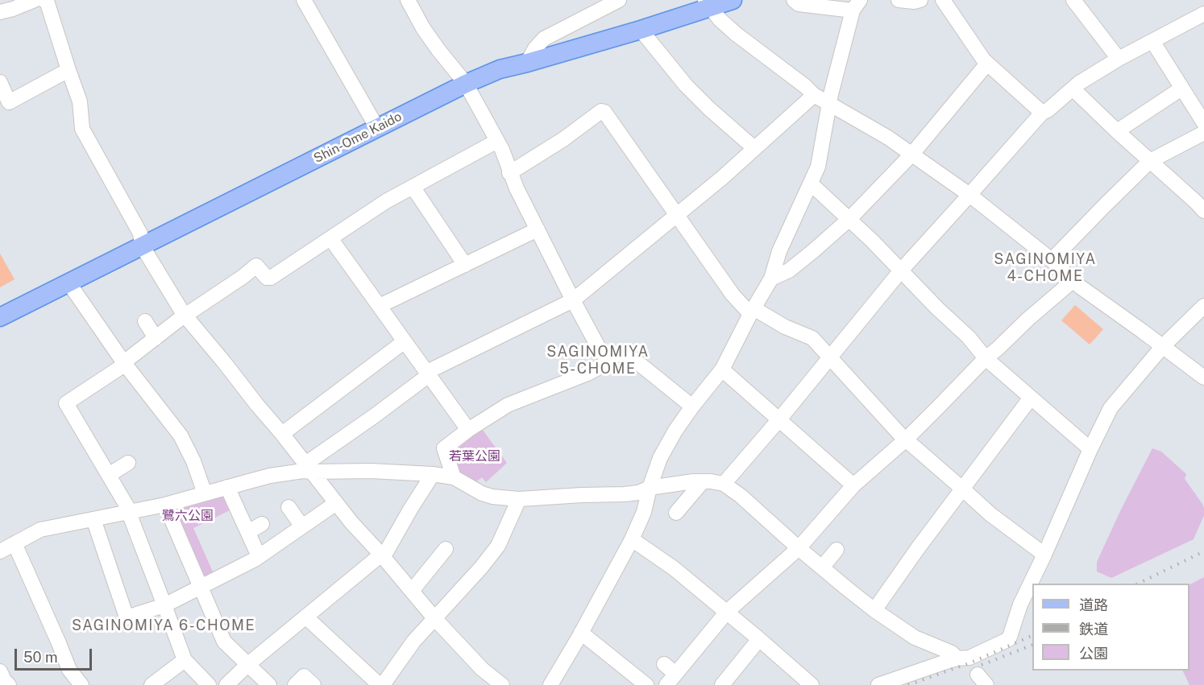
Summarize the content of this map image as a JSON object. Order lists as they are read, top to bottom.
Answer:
{
  "streets": {
    "main road": ["Shin-Ome Kaido"]
  },
  "districts": ["SAGINOMIYA 4-CHOME", "SAGINOMIYA 5-CHOME", "SAGINOMIYA 6-CHOME"],
  "parks": ["若葉公園", "鷺六公園"],
  "legend": ["道路", "鉄道", "公園"],
  "scale_bar": "50 m"
}
